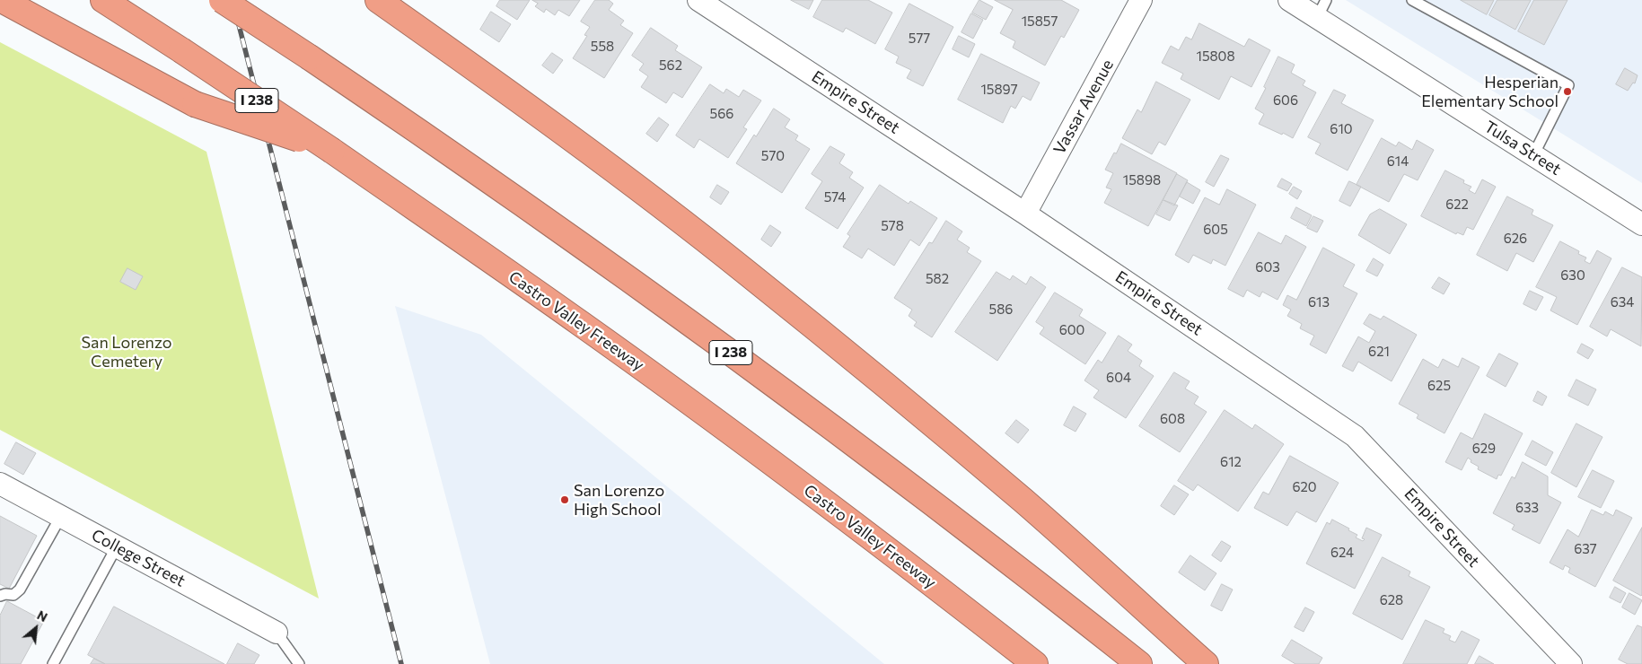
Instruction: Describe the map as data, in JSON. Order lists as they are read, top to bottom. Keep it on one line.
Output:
{"streets":{"highway":["I 238","Castro Valley Freeway"],"street":["Empire Street","Vassar Avenue","Tulsa Street","College Street"]},"crossings":[["Empire Street","Vassar Avenue"]],"parks":["San Lorenzo Cemetery"],"places":["Hesperian Elementary School","San Lorenzo High School"],"house_numbers":["15857","577","558","15808","562","15897","606","566","610","570","614","15898","574","622","578","605","626","603","630","582","613","634","586","600","621","604","625","608","629","612","620","633","637","624","628"],"north":"top right"}
